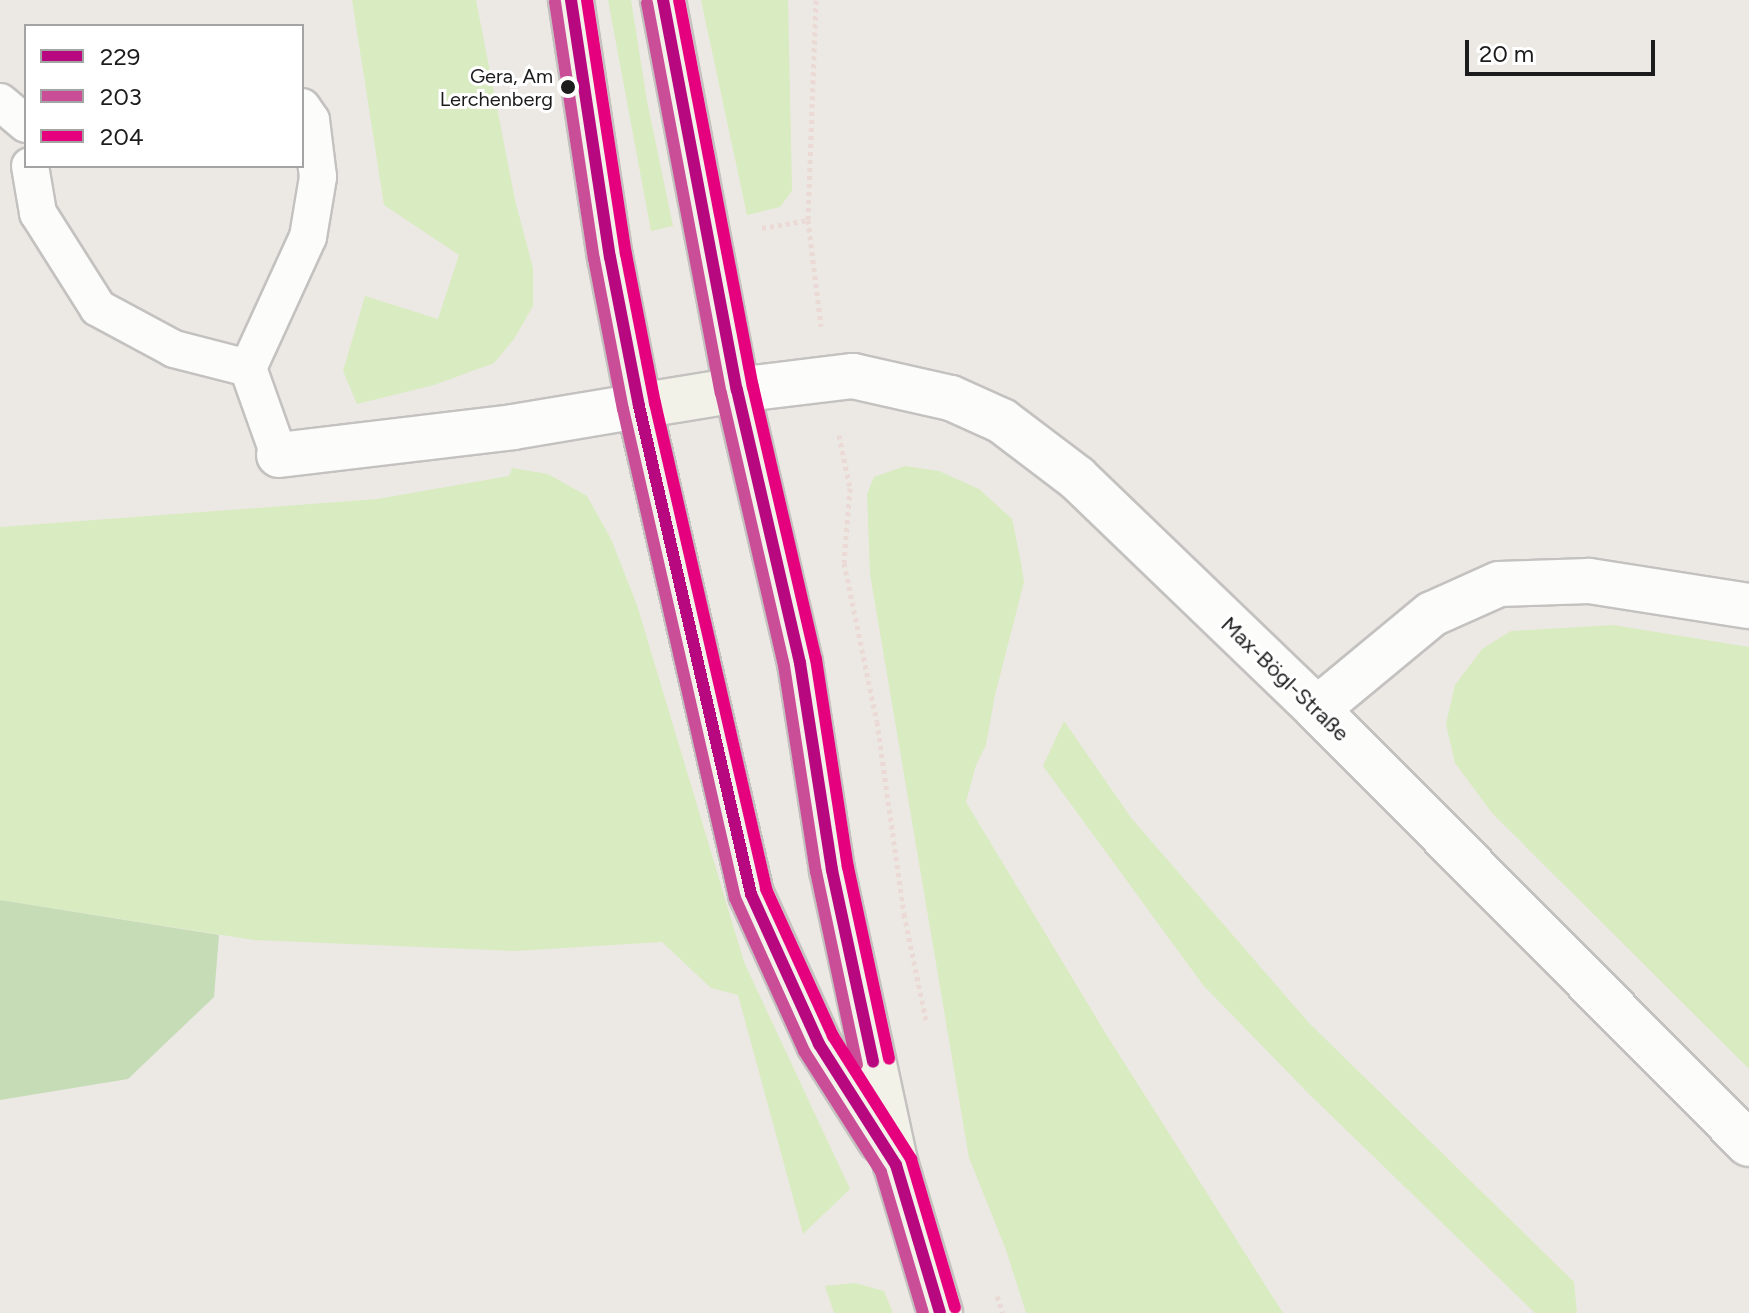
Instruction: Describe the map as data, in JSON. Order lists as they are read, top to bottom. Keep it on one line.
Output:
{"streets":{"street":["Max-Bögl-Straße"]},"places":["Gera, Am Lerchenberg"],"lines":["transit line 229","transit line 204","transit line 203"],"legend":["229","203","204"],"scale_bar":"20 m"}
